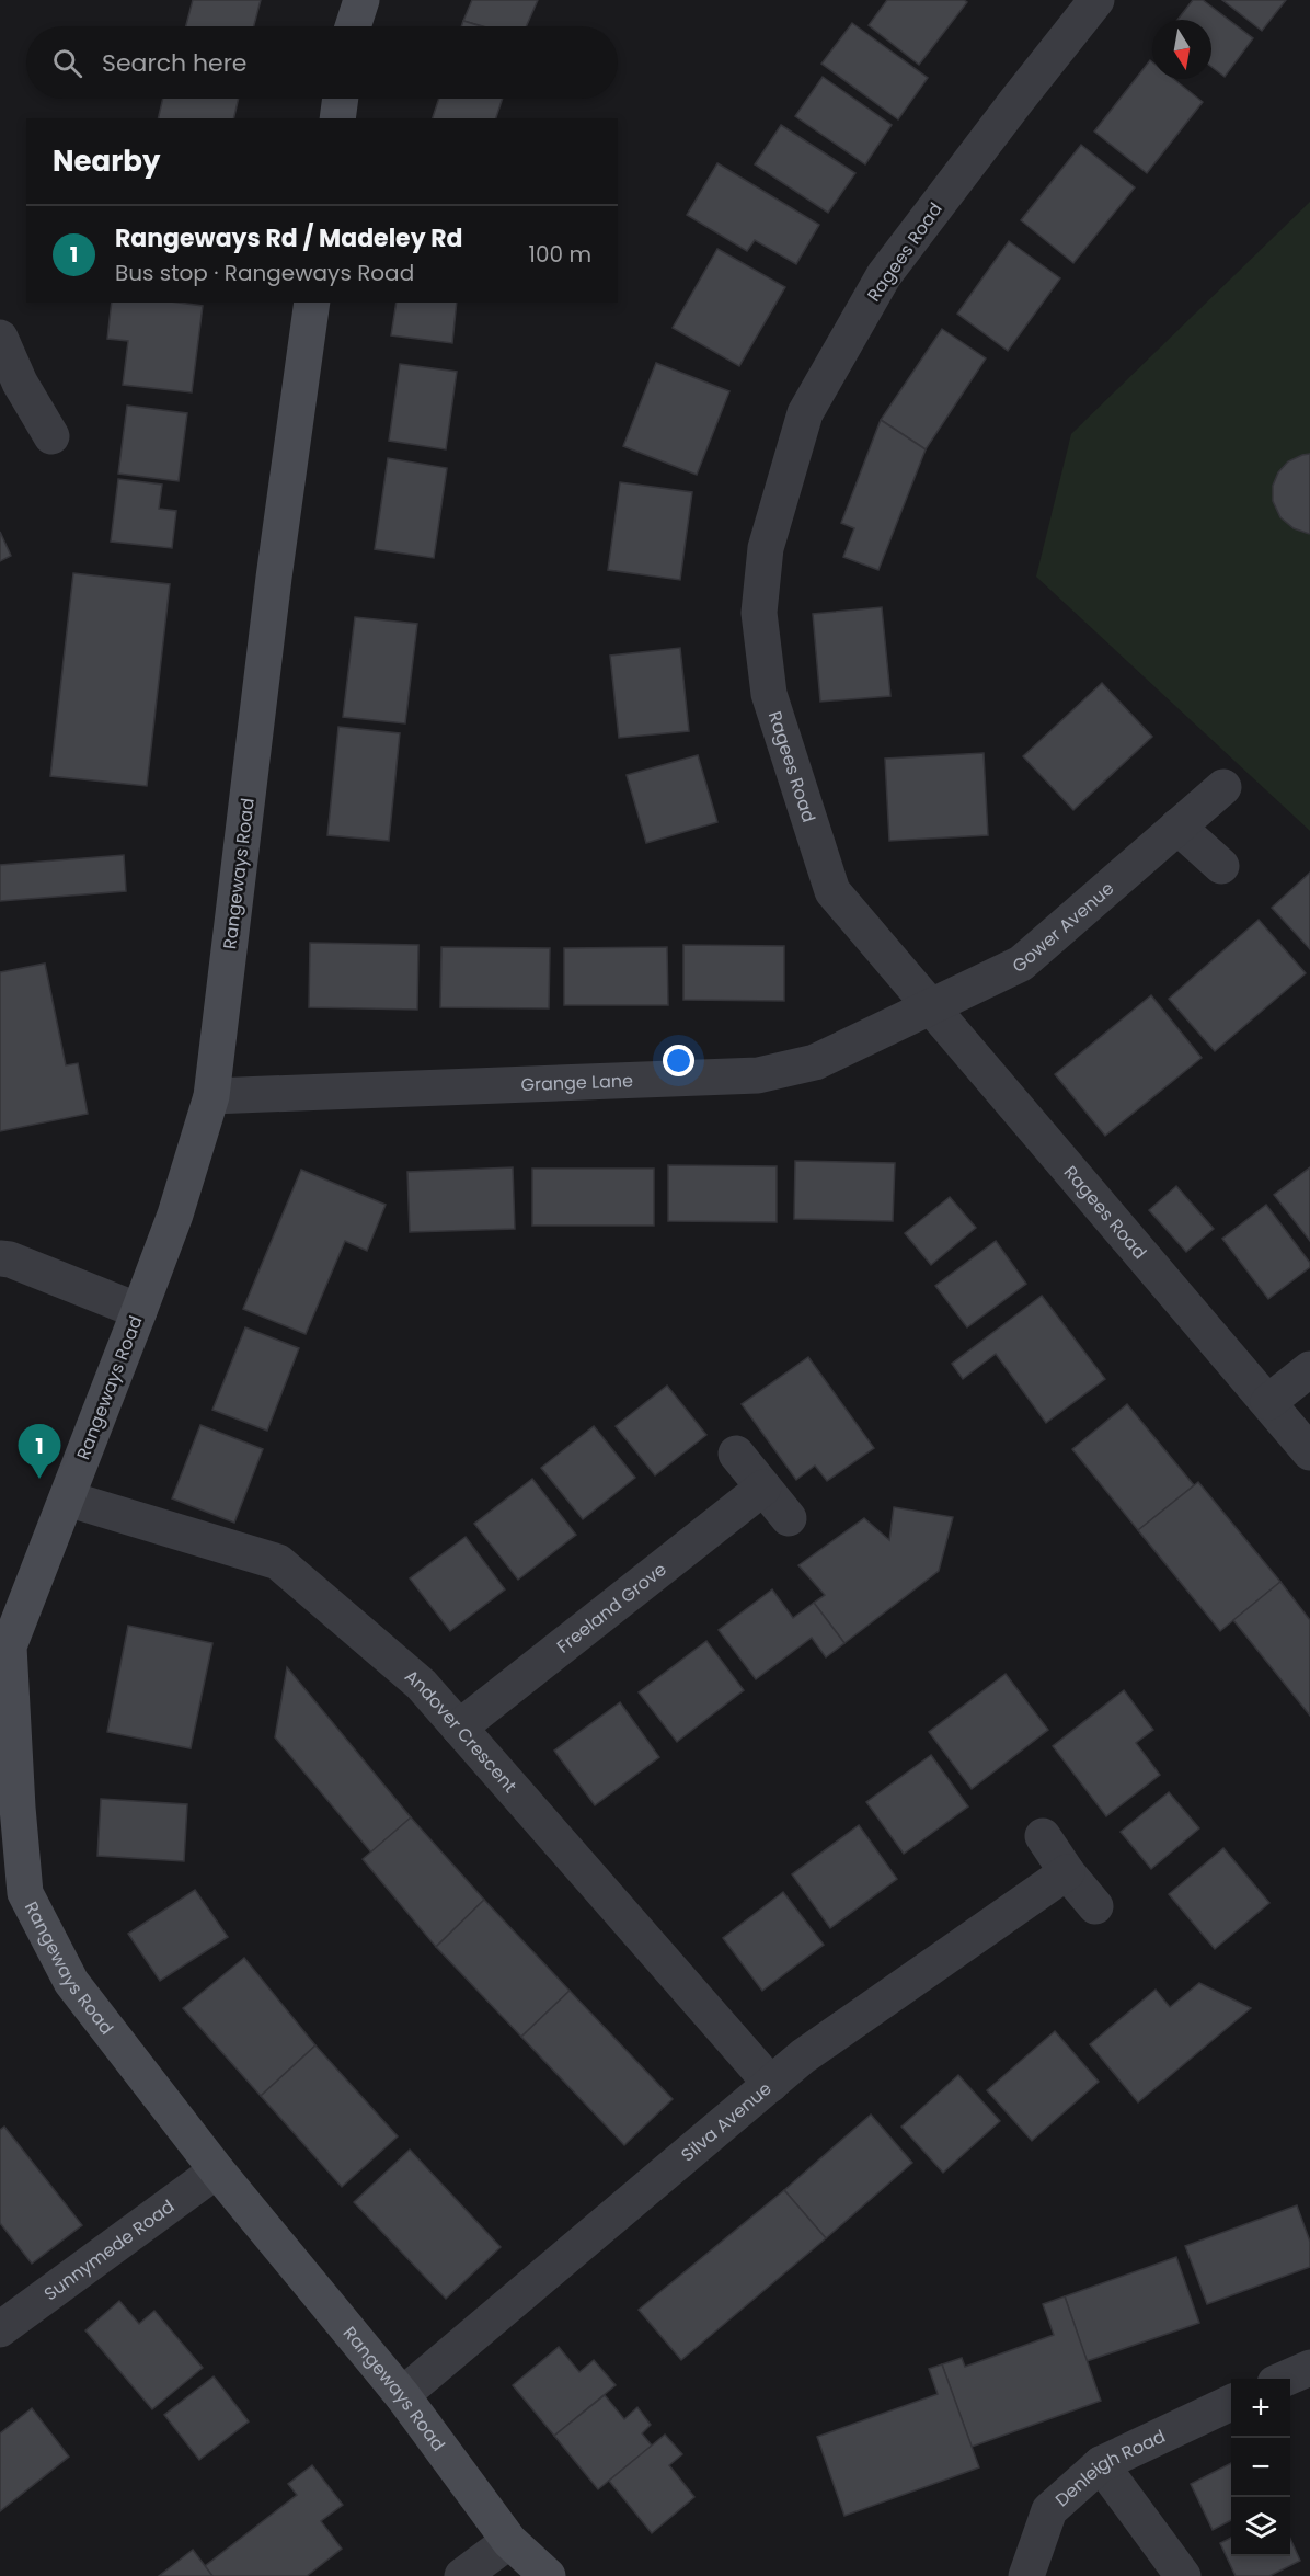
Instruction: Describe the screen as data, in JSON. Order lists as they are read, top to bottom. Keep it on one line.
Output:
{"streets":{"street":["Ragees Road","Rangeways Road","Gower Avenue","Grange Lane","Freeland Grove","Andover Crescent","Silva Avenue","Sunnymede Road","Denleigh Road"]},"crossings":[["Ragees Road","Gower Avenue"],["Ragees Road","Grange Lane"],["Rangeways Road","Grange Lane"],["Rangeways Road","Andover Crescent"],["Rangeways Road","Silva Avenue"],["Rangeways Road","Sunnymede Road"],["Gower Avenue","Grange Lane"],["Freeland Grove","Andover Crescent"],["Andover Crescent","Silva Avenue"]],"north":"bottom","page":{"search":"Search here","heading":"Nearby","list":[{"mark":"1","name":"Rangeways Rd / Madeley Rd","note":"Bus stop · Rangeways Road","value":"100 m"}],"pins":"1","map_buttons":["+","−"]}}
